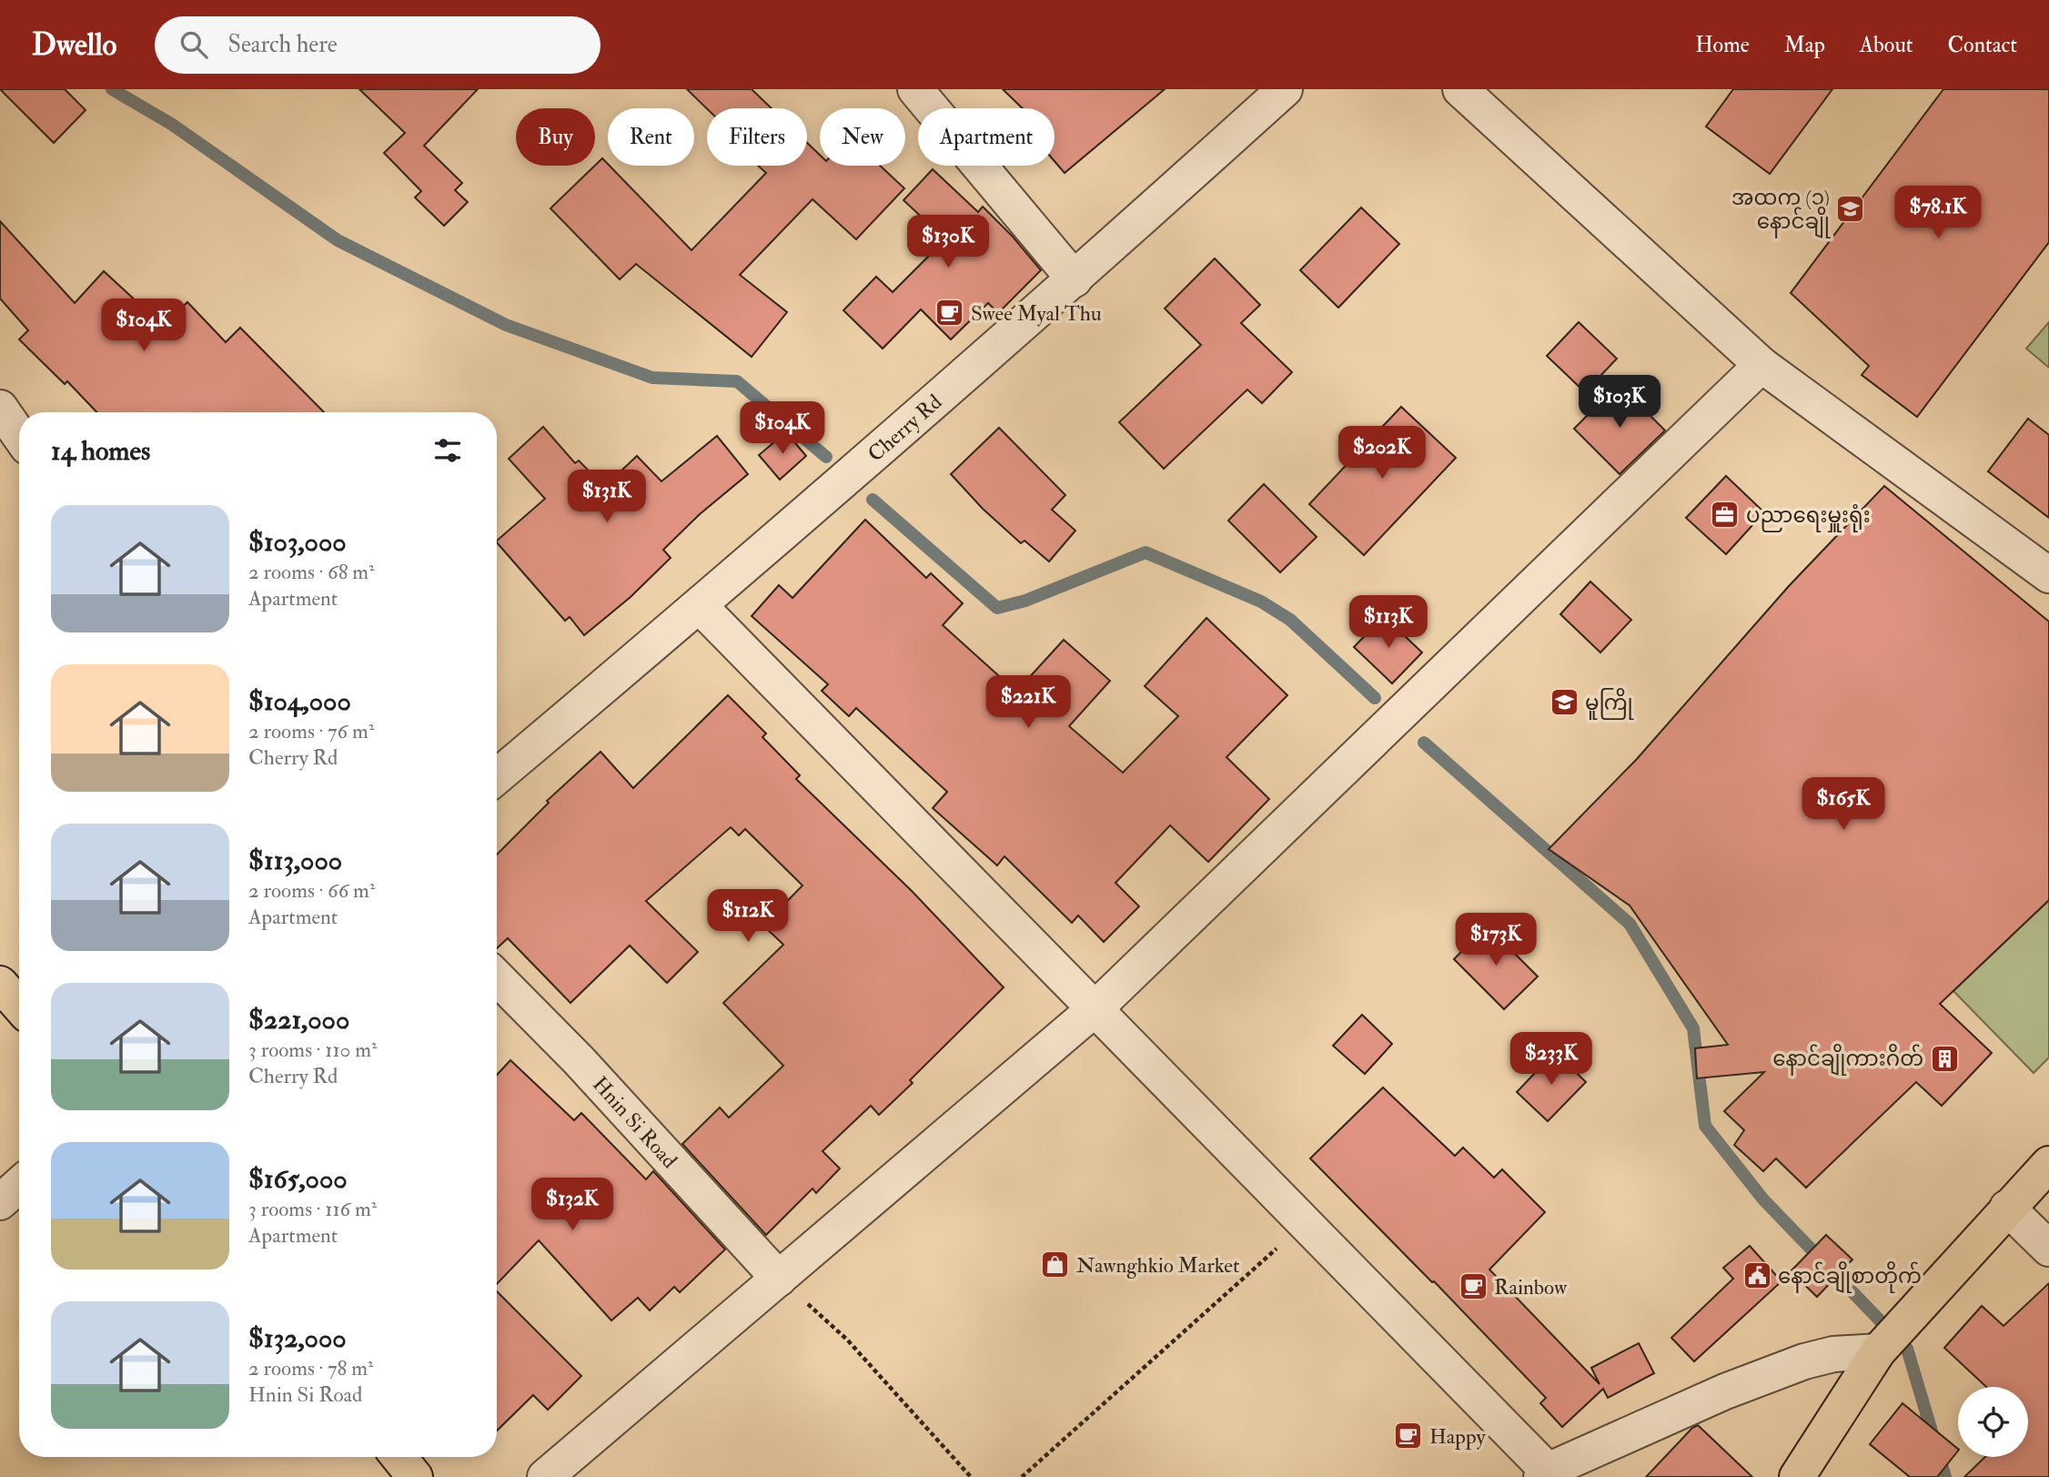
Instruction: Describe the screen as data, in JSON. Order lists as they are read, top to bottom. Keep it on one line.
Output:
{"streets":{"street":["Cherry Rd","Hnin Si Road"]},"places":{"school or university":["အထက (၁) နောင်ချို","မူကြို"],"cafe":["Swee Myal Thu","Rainbow","Happy"],"office":["ပညာရေးမှူးရုံး"],"building":["နောင်ချိုကားဂိတ်"],"shop":["Nawnghkio Market"],"public building":["နောင်ချိုစာတိုက်"]},"page":{"header":"Dwello","search":"Search here","nav":["Home","Map","About","Contact"],"chip":["Buy","Rent","Filters","New","Apartment"],"price":["$78.1K","$130K","$104K","$103K","$104K","$202K","$131K","$113K","$221K","$165K","$112K","$173K","$233K","$132K"],"heading":"14 homes","list":[{"name":"$103,000","note":"2 rooms · 68 m² · Apartment"},{"name":"$104,000","note":"2 rooms · 76 m² · Cherry Rd"},{"name":"$113,000","note":"2 rooms · 66 m² · Apartment"},{"name":"$221,000","note":"3 rooms · 110 m² · Cherry Rd"},{"name":"$165,000","note":"3 rooms · 116 m² · Apartment"},{"name":"$132,000","note":"2 rooms · 78 m² · Hnin Si Road"}]}}
